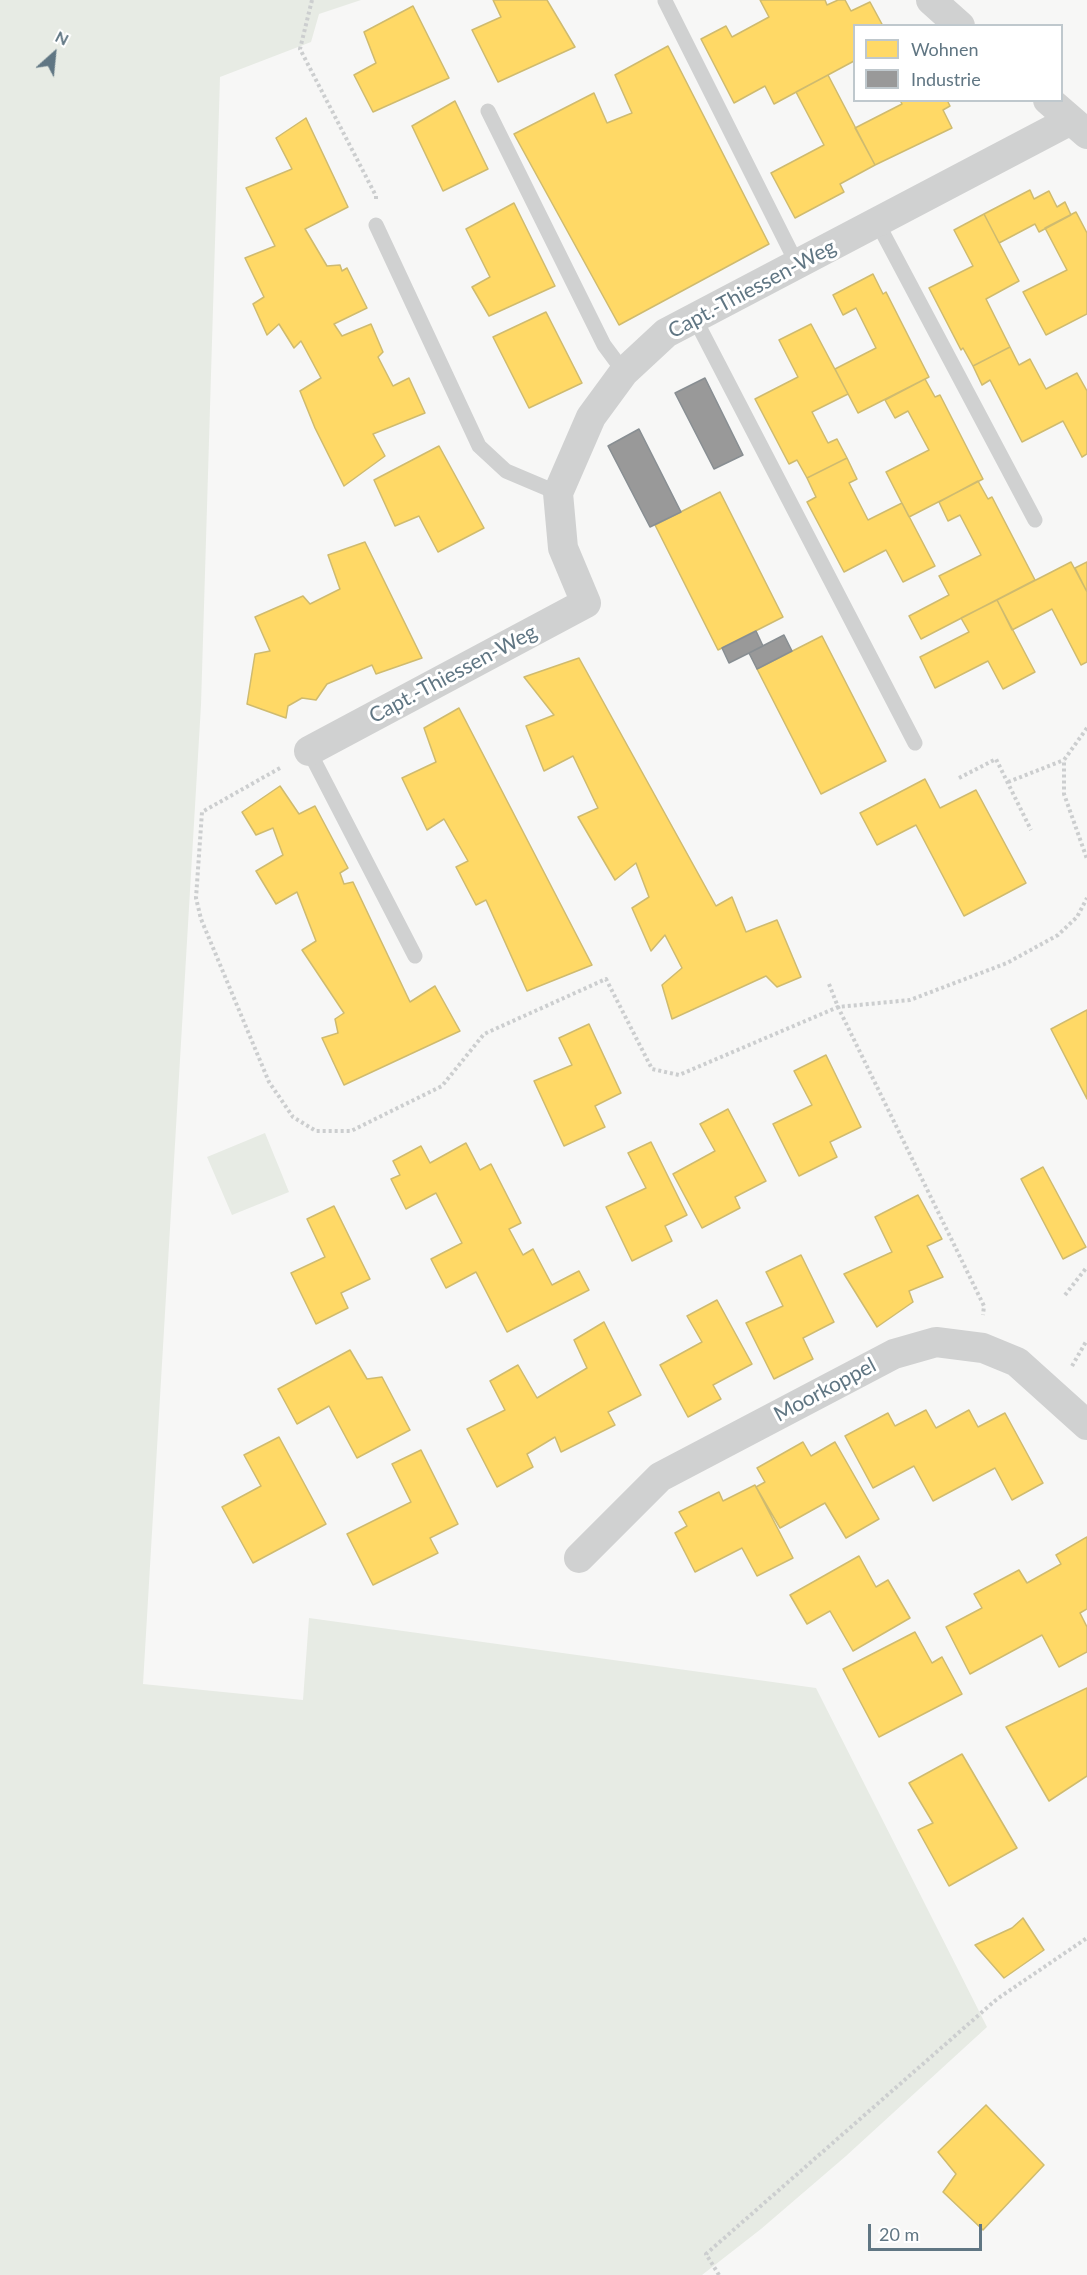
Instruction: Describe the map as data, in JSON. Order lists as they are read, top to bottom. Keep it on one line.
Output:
{"streets":{"street":["Capt.-Thiessen-Weg","Moorkoppel"]},"legend":["Wohnen","Industrie"],"scale_bar":"20 m","north":"top right"}
